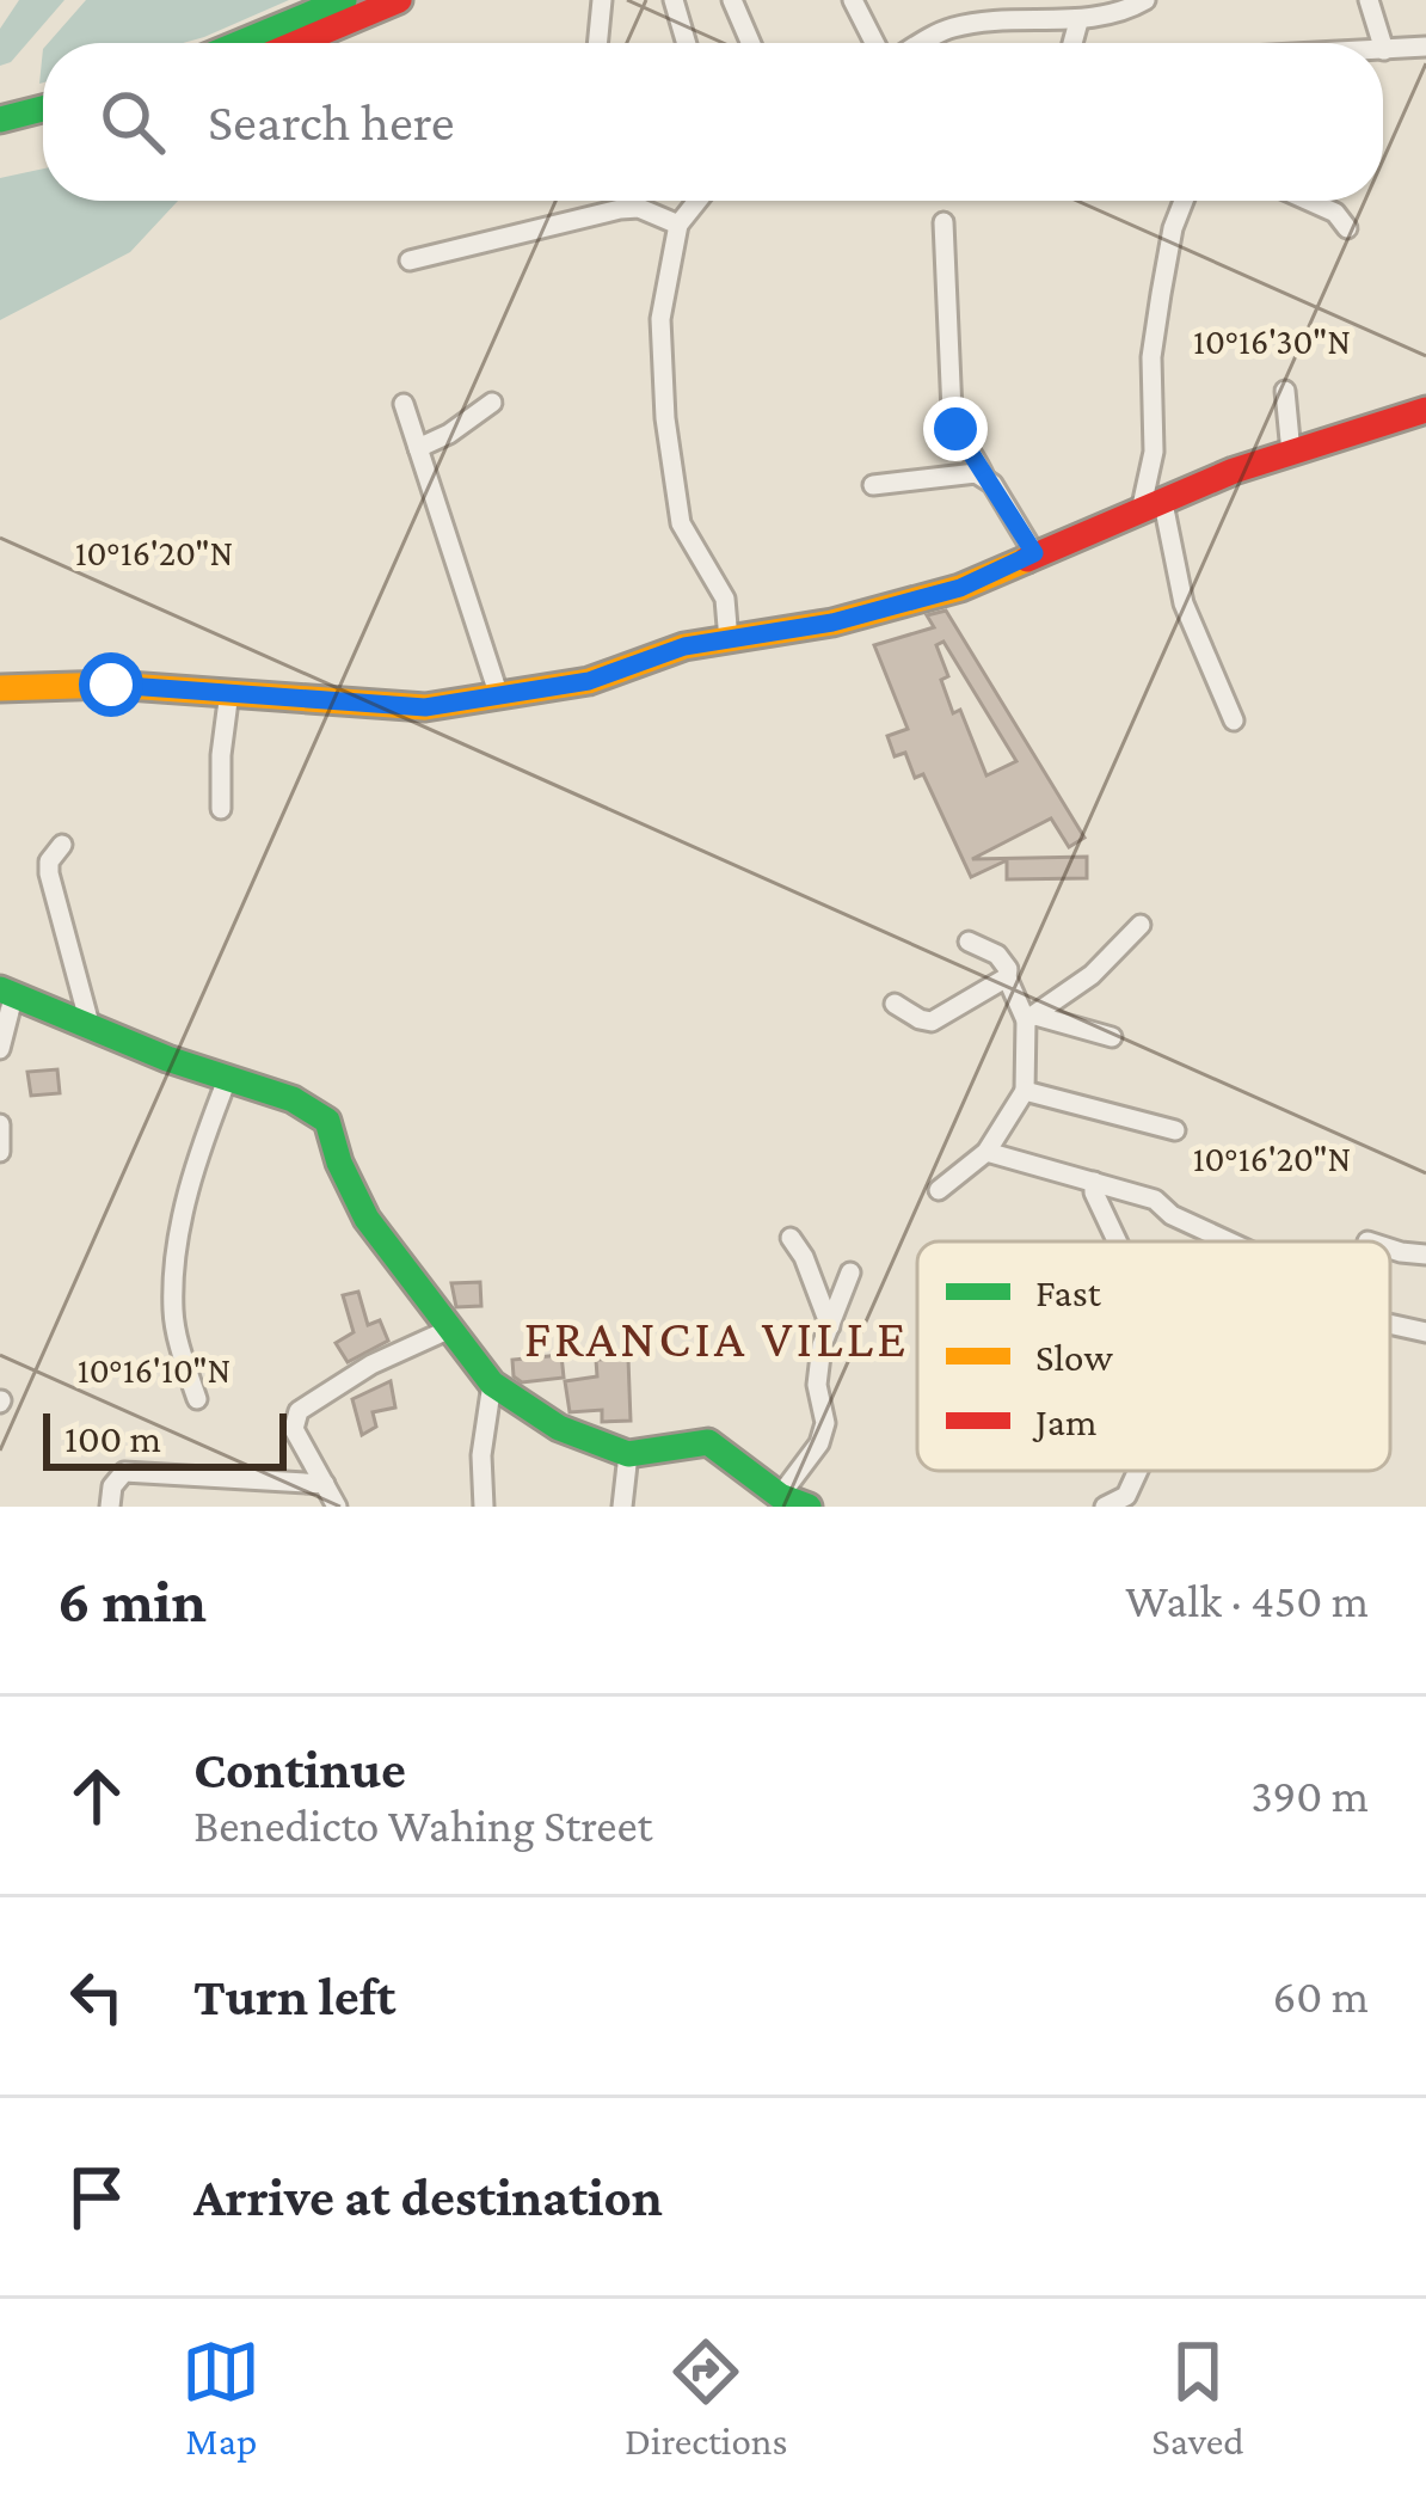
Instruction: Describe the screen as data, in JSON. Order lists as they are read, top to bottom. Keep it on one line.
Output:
{"districts":["FRANCIA VILLE"],"legend":["Fast","Slow","Jam"],"scale_bar":"100 m","page":{"search":"Search here","scale":"100 m","heading":["6 min","Walk · 450 m"],"list":[["Continue","Benedicto Wahing Street","390 m"],["Turn left","60 m"],"Arrive at destination"],"nav":["Map","Directions","Saved"]},"coordinates":["10°16'30\"N","10°16'20\"N","10°16'10\"N"]}
